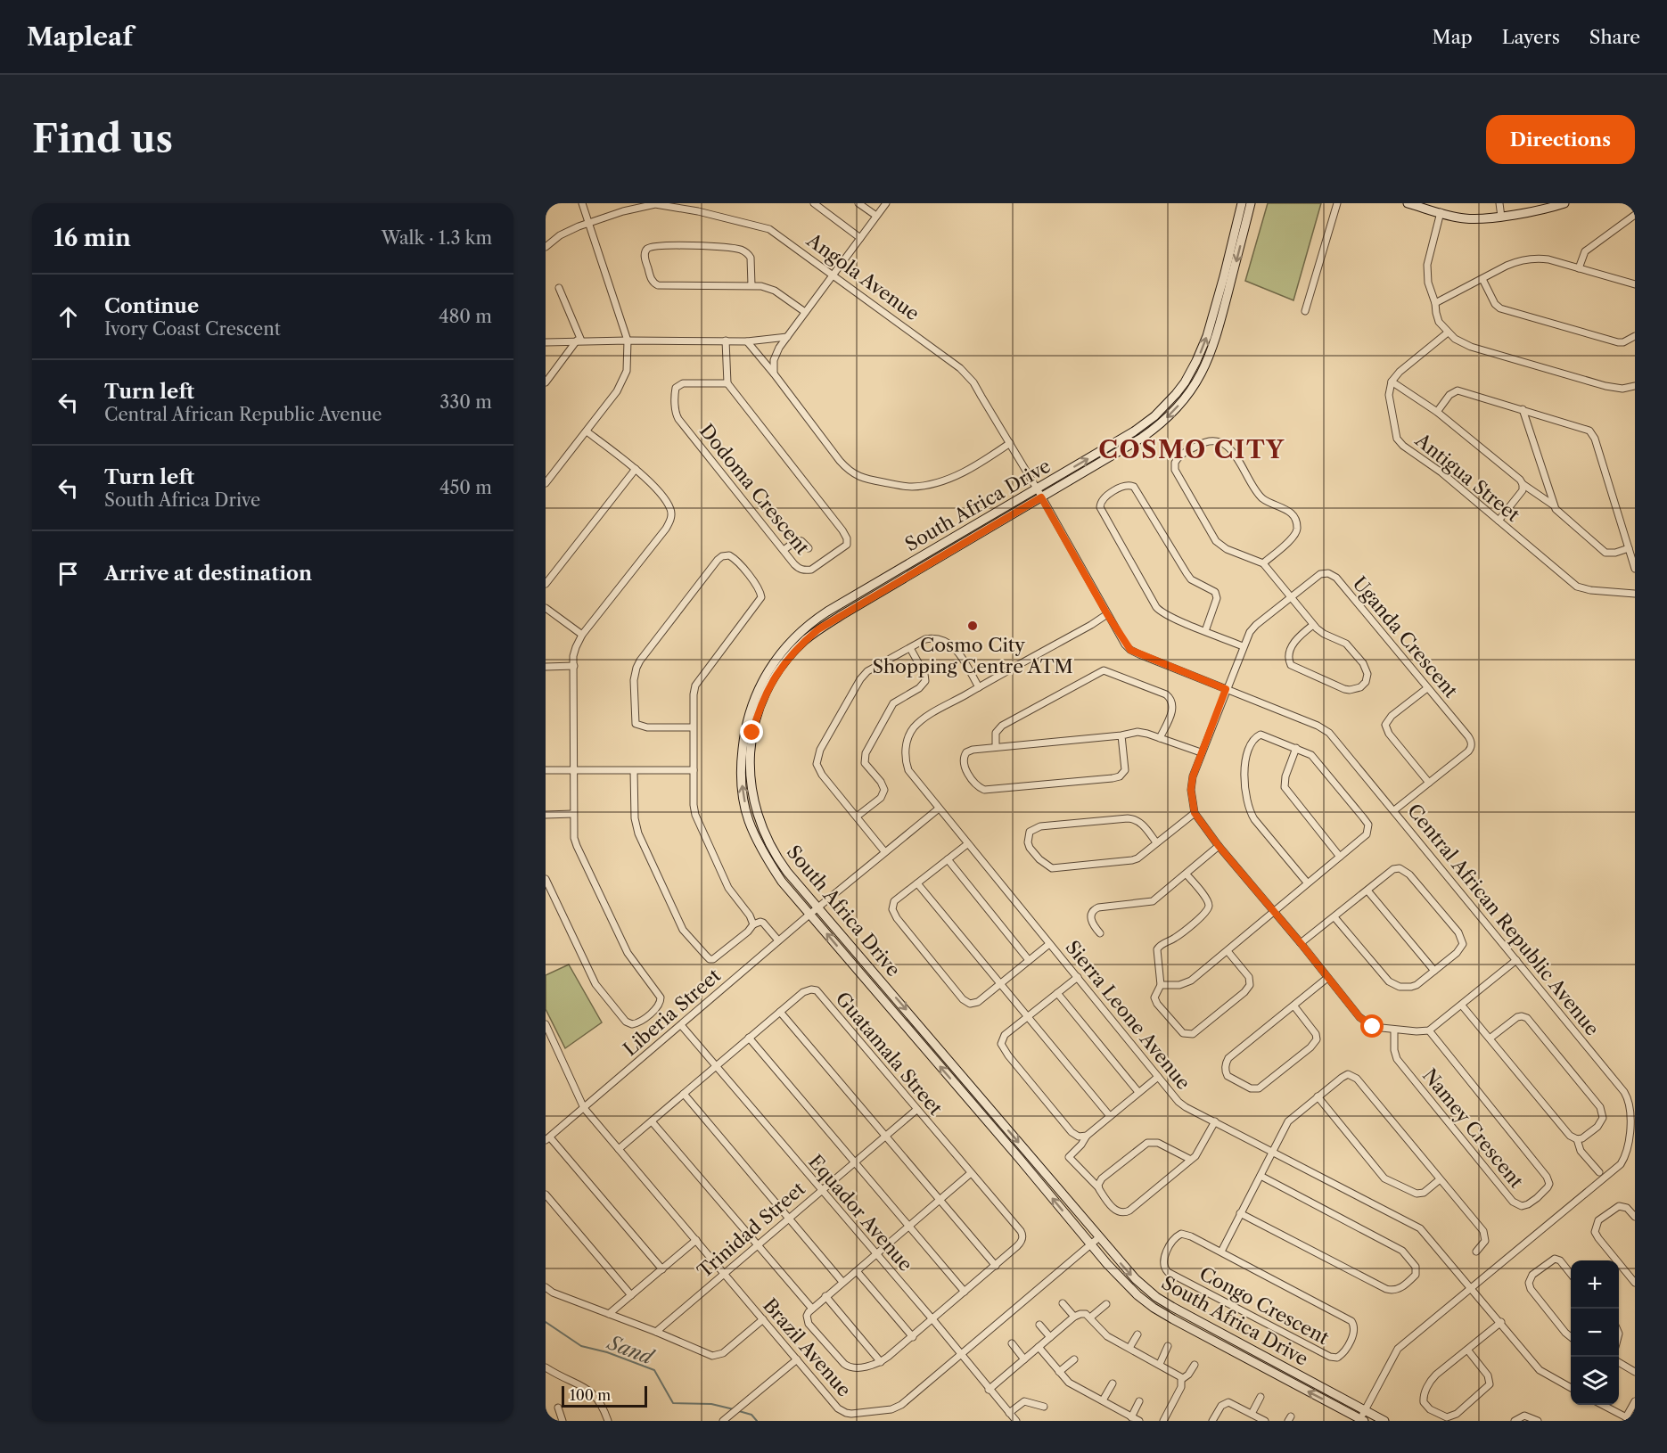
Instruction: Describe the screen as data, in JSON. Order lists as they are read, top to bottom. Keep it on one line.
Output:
{"streets":{"street":["Angola Avenue","Antigua Street","Dodoma Crescent","South Africa Drive","Uganda Crescent","Central African Republic Avenue","Liberia Street","Sierra Leone Avenue","Guatamala Street","Namey Crescent","Equador Avenue","Trinidad Street","Congo Crescent","Brazil Avenue"]},"crossings":[["Angola Avenue","South Africa Drive"],["Angola Avenue","Central African Republic Avenue"],["South Africa Drive","Central African Republic Avenue"],["South Africa Drive","Liberia Street"],["South Africa Drive","Brazil Avenue"],["Uganda Crescent","Central African Republic Avenue"],["Central African Republic Avenue","Sierra Leone Avenue"],["Liberia Street","Sierra Leone Avenue"],["Liberia Street","Equador Avenue"],["Liberia Street","Brazil Avenue"],["Guatamala Street","Equador Avenue"],["Guatamala Street","Trinidad Street"],["Guatamala Street","Brazil Avenue"],["Equador Avenue","Trinidad Street"],["Equador Avenue","Brazil Avenue"],["Trinidad Street","Brazil Avenue"]],"districts":["COSMO CITY"],"water":["Sand"],"places":["Cosmo City Shopping Centre ATM"],"scale_bar":"100 m","page":{"header":"Mapleaf","nav":["Map","Layers","Share"],"buttons":"Directions","title":"Find us","heading":["16 min","Walk · 1.3 km"],"list":[["Continue","Ivory Coast Crescent","480 m"],["Turn left","Central African Republic Avenue","330 m"],["Turn left","South Africa Drive","450 m"],"Arrive at destination"],"map_buttons":["+","−"],"scale":"100 m"}}
